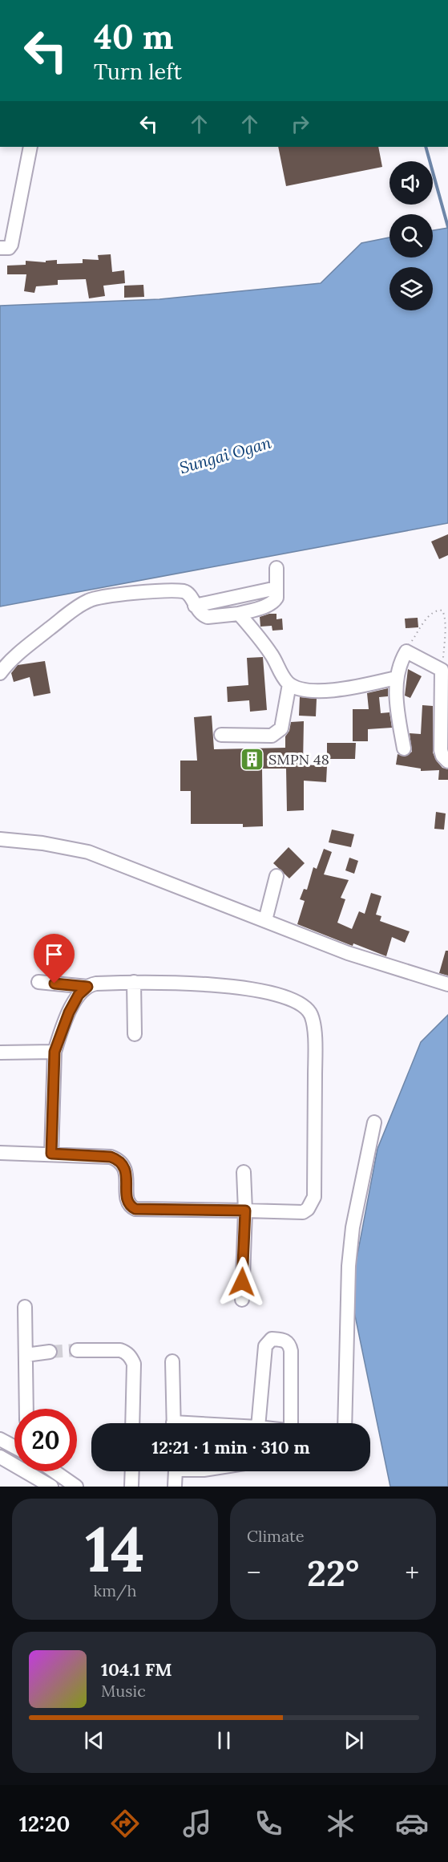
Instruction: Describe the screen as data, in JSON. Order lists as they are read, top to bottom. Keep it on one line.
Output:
{"water":["Sungai Ogan"],"places":{"building":["SMPN 48"]},"page":{"turn":["40 m","Turn left"],"limit":"20","trip":"12:21 · 1 min · 310 m","tile":[["14","km/h"],"Climate"],"heat":["−","22°","+"],"song":["104.1 FM","Music"],"tabs":"12:20"}}
